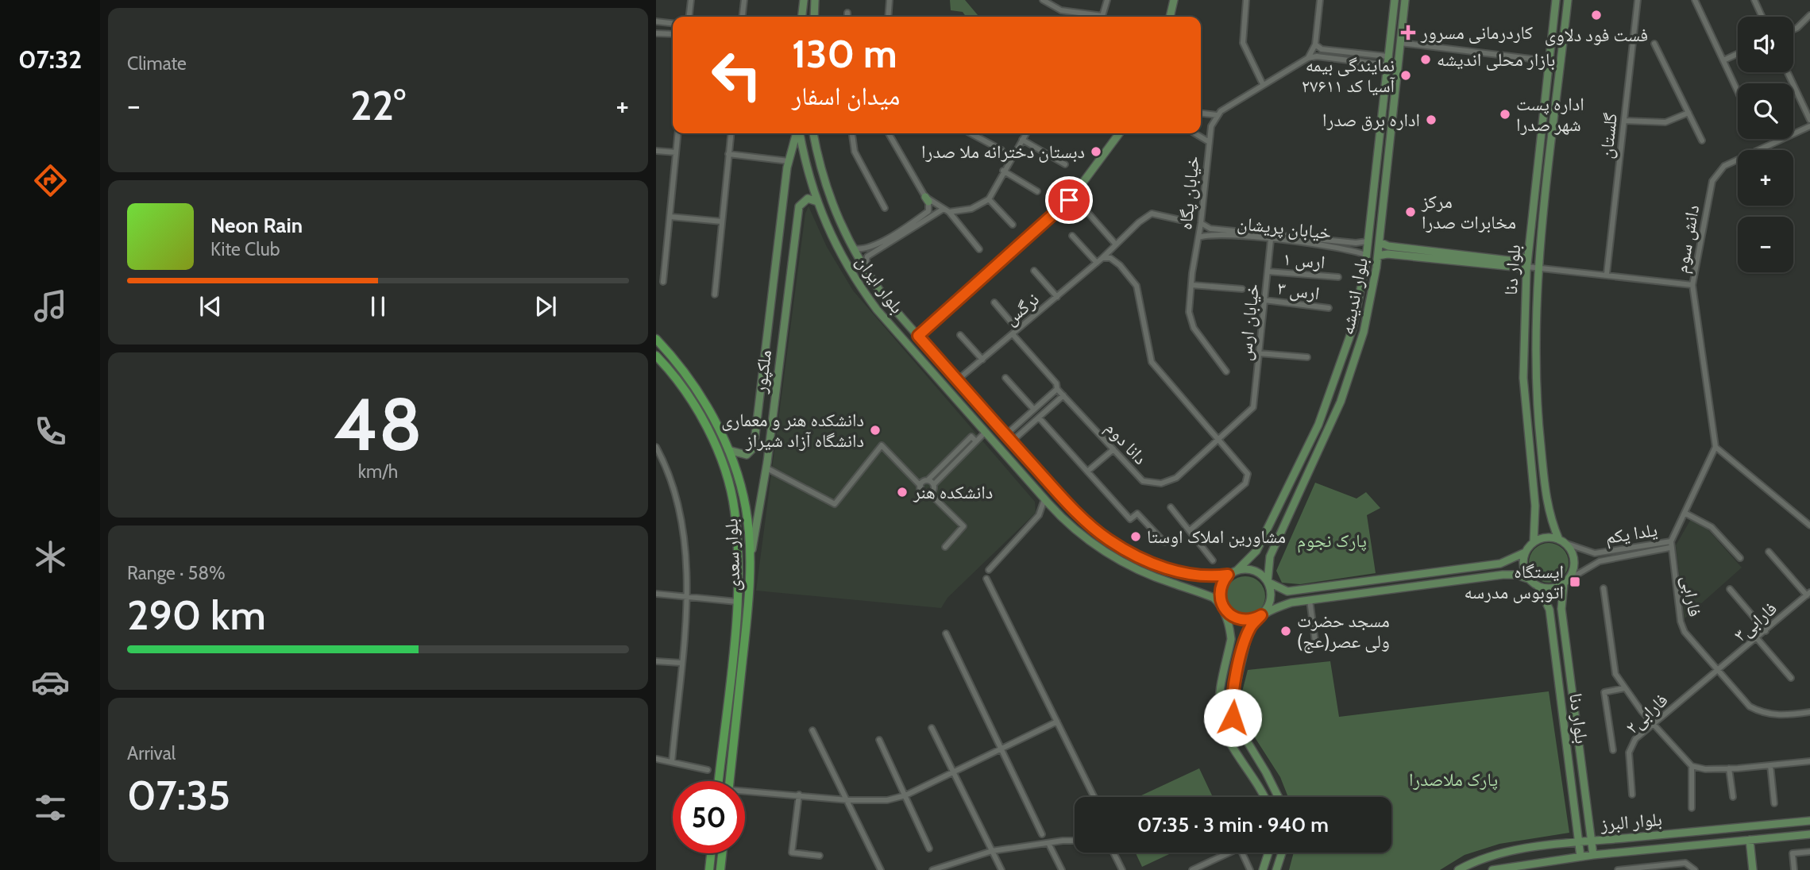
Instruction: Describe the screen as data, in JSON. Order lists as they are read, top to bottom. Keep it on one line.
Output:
{"streets":{"main road":["بلوار دنا","بلوار ایران","بلوار اندیشه","ملکپور","بلوار سعدی","بلوار البرز"],"street":["گلستان","خیابان پگاه","خیابان پریشان","دانش سوم","ارس ۱","ارس ۳","نرگس","خیابان ارس","دانا دوم","یلدا یکم","فارابی","فارابی۳","فارابی۲"]},"crossings":[["خیابان پگاه","خیابان پریشان"],["خیابان پریشان","بلوار اندیشه"],["خیابان پریشان","خیابان ارس"],["ارس ۱","خیابان ارس"],["بلوار دنا","یلدا یکم"],["بلوار دنا","بلوار البرز"],["بلوار ایران","بلوار اندیشه"],["بلوار ایران","نرگس"],["بلوار ایران","ملکپور"],["ارس ۳","خیابان ارس"],["نرگس","دانا دوم"],["خیابان ارس","دانا دوم"],["ملکپور","بلوار سعدی"],["یلدا یکم","فارابی"],["فارابی","فارابی۳"],["فارابی","فارابی۲"],["فارابی۳","فارابی۲"]],"parks":["پارک نجوم","پارک ملاصدرا"],"places":{"other":["فست فود دلاوی","بازار محلی اندیشه","نمایندگی بیمه آسیا کد ۲۷۶۱۱","اداره پست شهر صدرا","اداره برق صدرا","دبستان دخترانه ملا صدرا","مرکز مخابرات صدرا","دانشکده هنر و معماری دانشگاه آزاد شیراز","دانشکده هنر","مشاورین املاک اوستا","مسجد حضرت ولی عصر(عج)"],"health":["کاردرمانی مسرور"],"transit":["ایستگاه اتوبوس مدرسه"]},"page":{"tabs":"07:32","tile":["Climate",["48","km/h"],["Range · 58%","290 km"],["Arrival","07:35"]],"map_buttons":["+","−"],"turn":["130 m","میدان اسفار"],"heat":["−","22°","+"],"song":["Neon Rain","Kite Club"],"limit":"50","trip":"07:35 · 3 min · 940 m"}}
